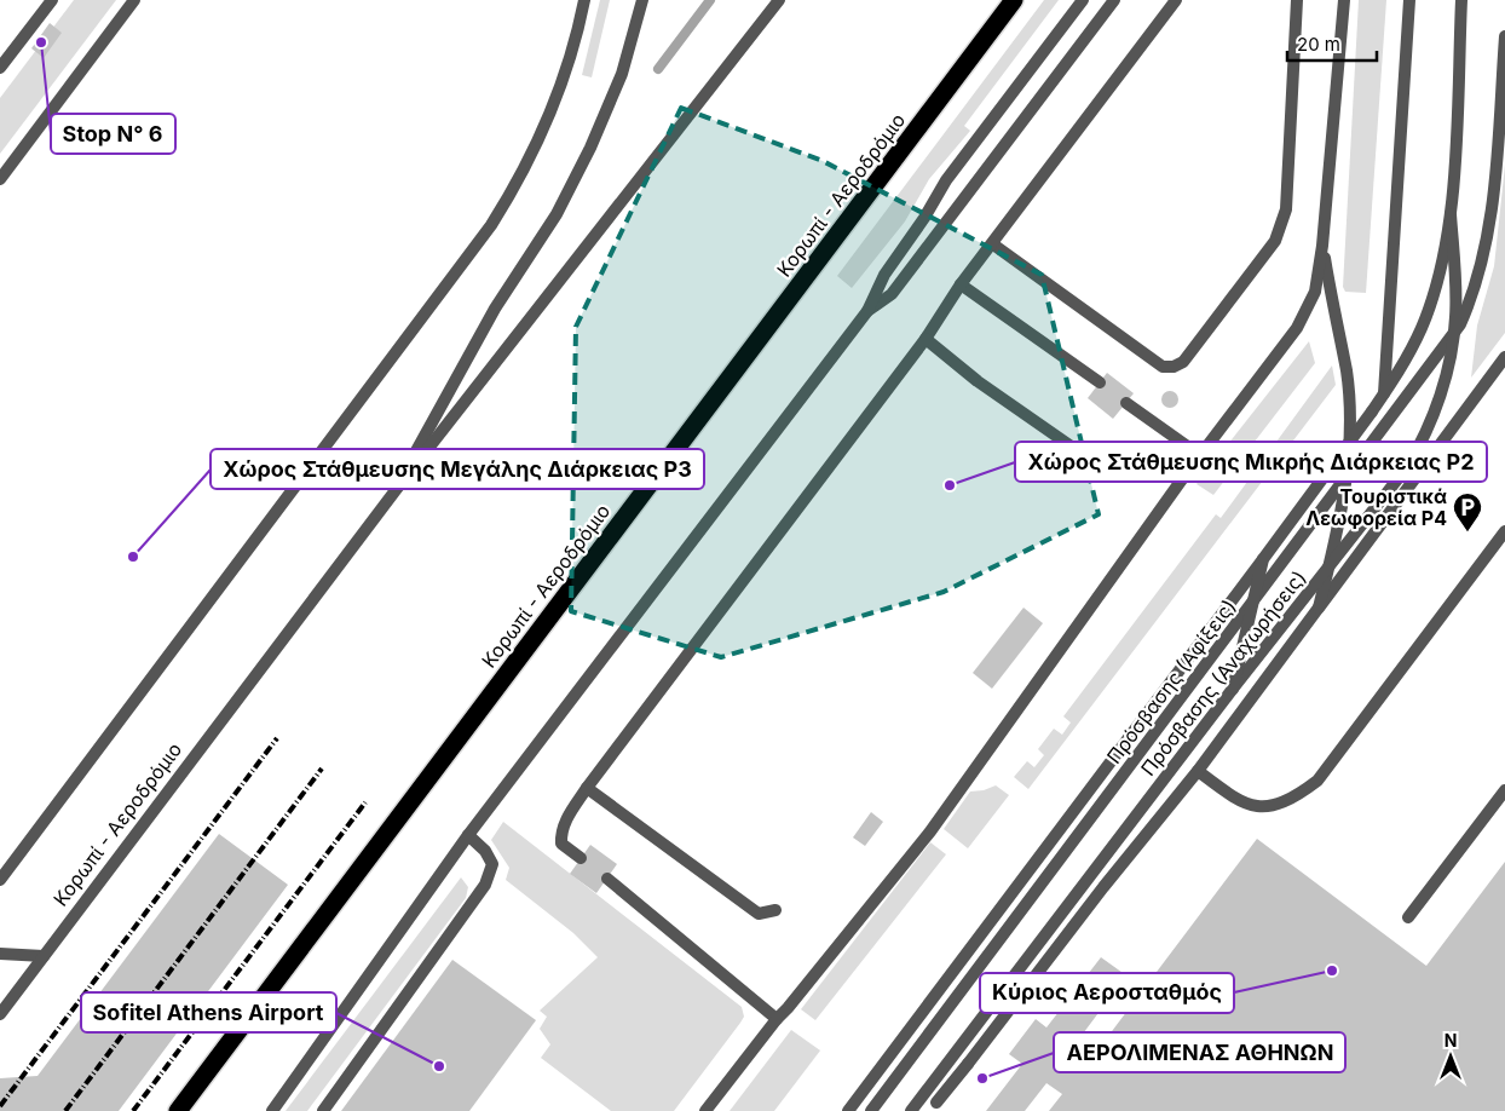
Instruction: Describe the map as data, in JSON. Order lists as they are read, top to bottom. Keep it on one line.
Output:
{"streets":{"highway":["Κορωπί - Αεροδρόμιο"],"street":["Πρόσβασης (Αναχωρήσεις)","Πρόσβασης (Αφίξεις)"]},"places":{"other":["Stop N° 6","Χώρος Στάθμευσης Μικρής Διάρκειας P2","Χώρος Στάθμευσης Μεγάλης Διάρκειας P3","Κύριος Αεροσταθμός","Sofitel Athens Airport","ΑΕΡΟΛΙΜΕΝΑΣ ΑΘΗΝΩΝ"],"parking":["Τουριστικά Λεωφορεία P4"]},"scale_bar":"20 m","north":"top"}
